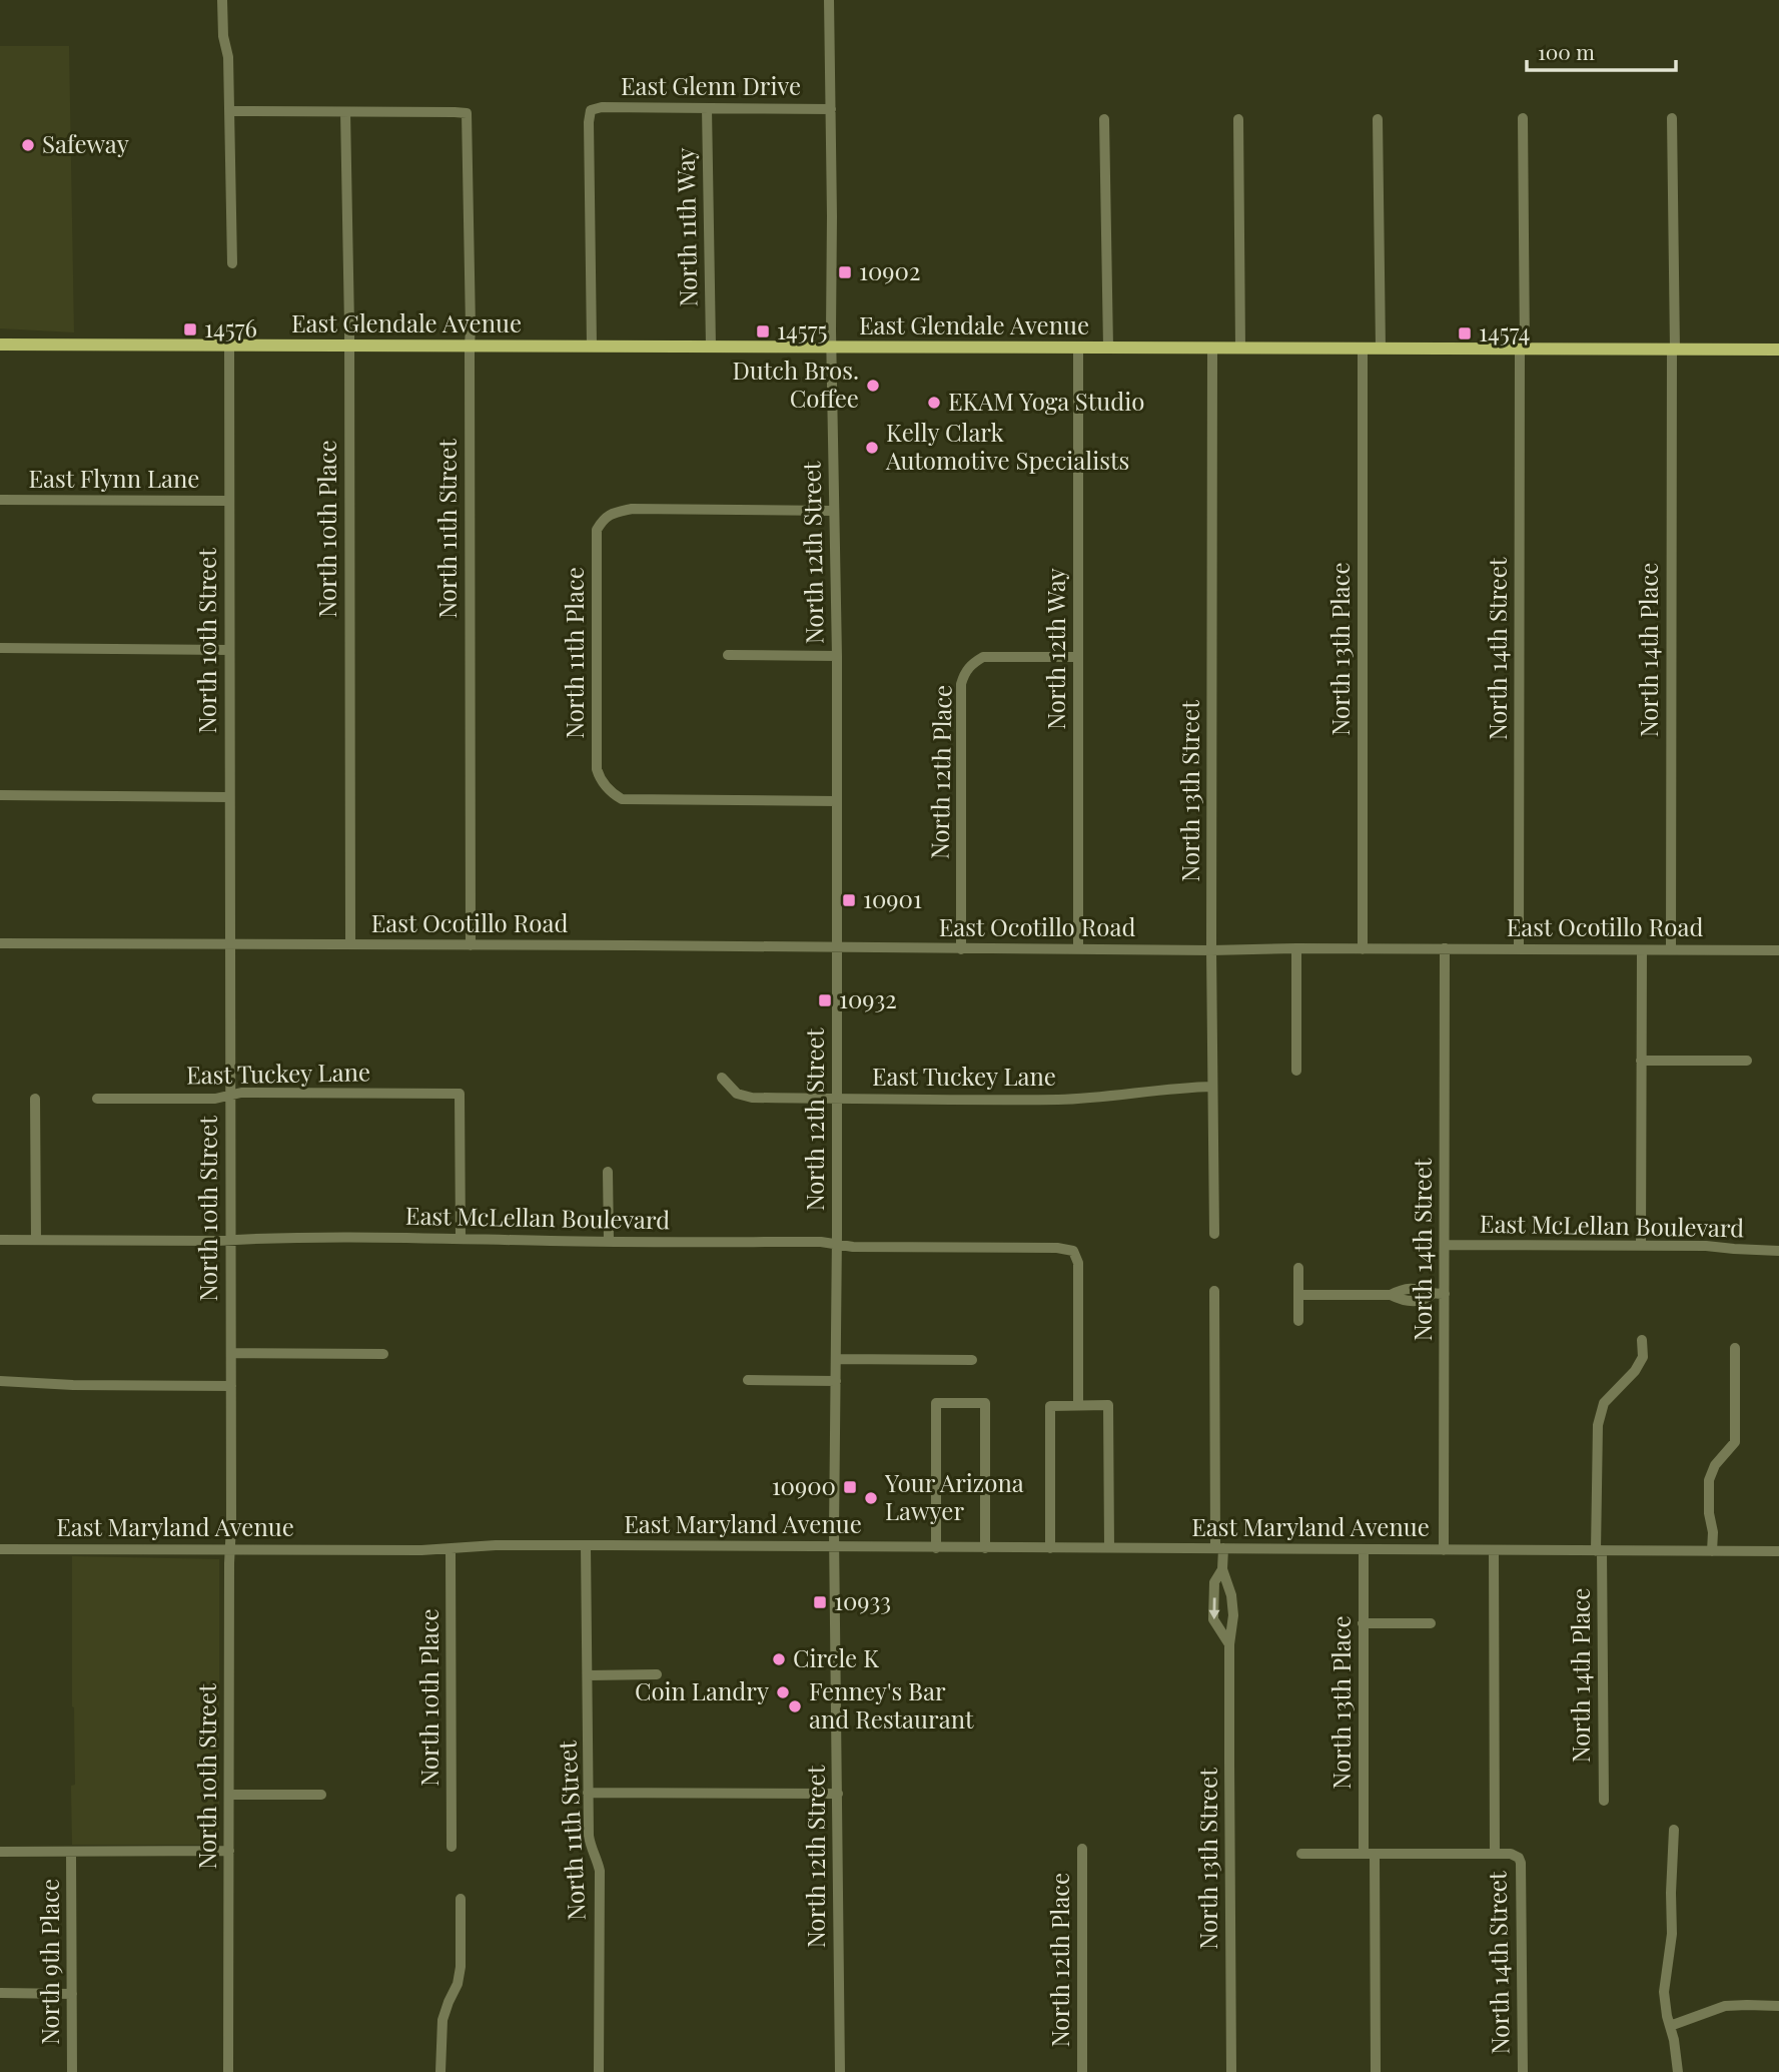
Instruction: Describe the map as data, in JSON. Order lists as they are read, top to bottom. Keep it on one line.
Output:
{"streets":{"main road":["East Glendale Avenue"],"street":["East Glenn Drive","North 11th Way","East Flynn Lane","North 10th Place","North 11th Street","North 12th Street","North 10th Street","North 12th Way","North 13th Place","North 14th Street","North 14th Place","North 11th Place","North 12th Place","North 13th Street","East Ocotillo Road","East Tuckey Lane","East McLellan Boulevard","East Maryland Avenue","North 9th Place"]},"crossings":[["East Glenn Drive","North 11th Way"],["East Glenn Drive","East Glendale Avenue"],["East Glenn Drive","North 12th Street"],["North 11th Way","East Glendale Avenue"],["East Glendale Avenue","North 10th Place"],["East Glendale Avenue","North 11th Street"],["East Glendale Avenue","North 12th Street"],["East Glendale Avenue","North 10th Street"],["East Glendale Avenue","North 12th Way"],["East Glendale Avenue","North 13th Place"],["East Glendale Avenue","North 14th Street"],["East Glendale Avenue","North 14th Place"],["East Glendale Avenue","North 13th Street"],["East Flynn Lane","North 10th Street"],["North 10th Place","North 11th Street"],["North 10th Place","East Ocotillo Road"],["North 10th Place","East Maryland Avenue"],["North 11th Street","East Ocotillo Road"],["North 11th Street","East Maryland Avenue"],["North 12th Street","North 11th Place"],["North 12th Street","East Ocotillo Road"],["North 12th Street","East Tuckey Lane"],["North 12th Street","East McLellan Boulevard"],["North 12th Street","East Maryland Avenue"],["North 10th Street","East Ocotillo Road"],["North 10th Street","East Tuckey Lane"],["North 10th Street","East McLellan Boulevard"],["North 10th Street","East Maryland Avenue"],["North 12th Way","North 12th Place"],["North 12th Way","East Ocotillo Road"],["North 13th Place","East Ocotillo Road"],["North 13th Place","East Maryland Avenue"],["North 14th Street","East Ocotillo Road"],["North 14th Street","East McLellan Boulevard"],["North 14th Street","East Maryland Avenue"],["North 14th Place","East Ocotillo Road"],["North 14th Place","East Maryland Avenue"],["North 12th Place","East Ocotillo Road"],["North 13th Street","East Ocotillo Road"],["North 13th Street","East Tuckey Lane"],["North 13th Street","East Maryland Avenue"],["East Tuckey Lane","East McLellan Boulevard"]],"places":{"other":["Safeway","Dutch Bros. Coffee","EKAM Yoga Studio","Kelly Clark Automotive Specialists","Your Arizona Lawyer","Circle K","Coin Landry","Fenney's Bar and Restaurant"],"transit":["10902","14576","14575","14574","10901","10932","10900","10933"]},"scale_bar":"100 m"}
